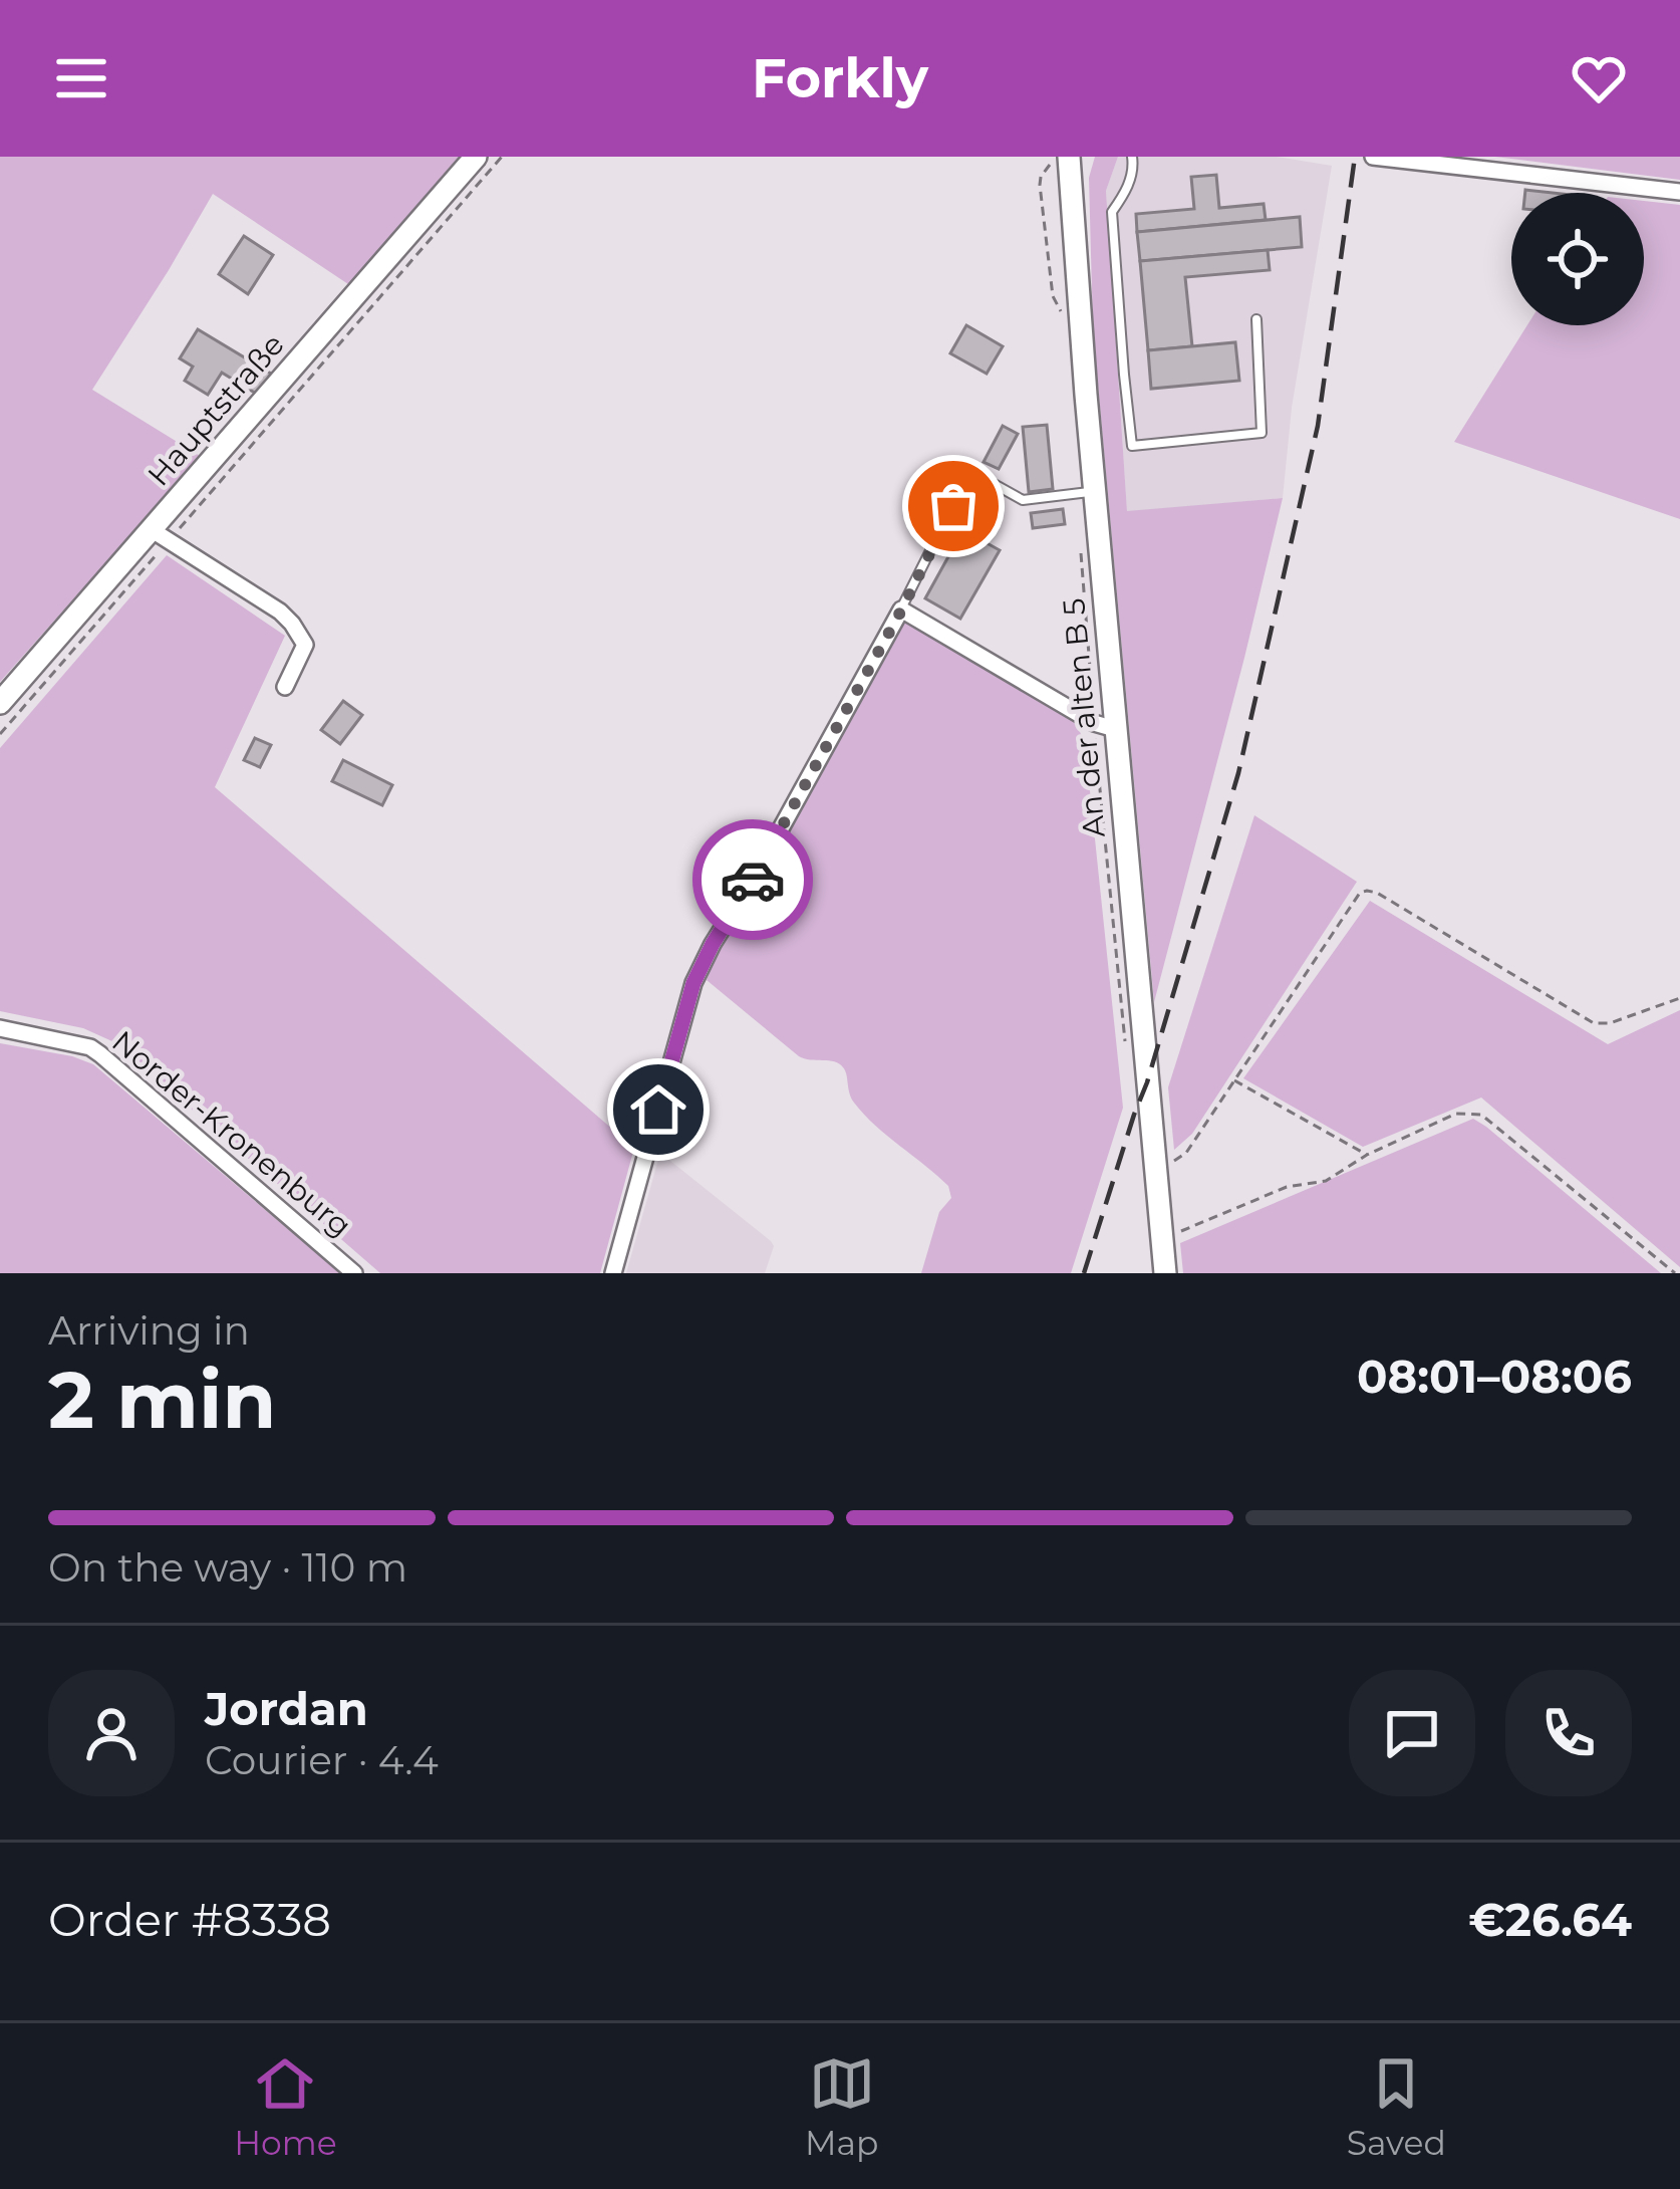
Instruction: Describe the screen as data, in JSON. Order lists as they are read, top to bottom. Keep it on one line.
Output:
{"streets":{"main road":["Hauptstraße","An der alten B 5"],"street":["Norder-Kronenburg"]},"page":{"header":"Forkly","heading":["2 min","Arriving in","08:01–08:06"],"panel":["Jordan","Courier · 4.4","Order #8338","€26.64"],"bar":"On the way · 110 m","tabs":["Home","Map","Saved"]}}
